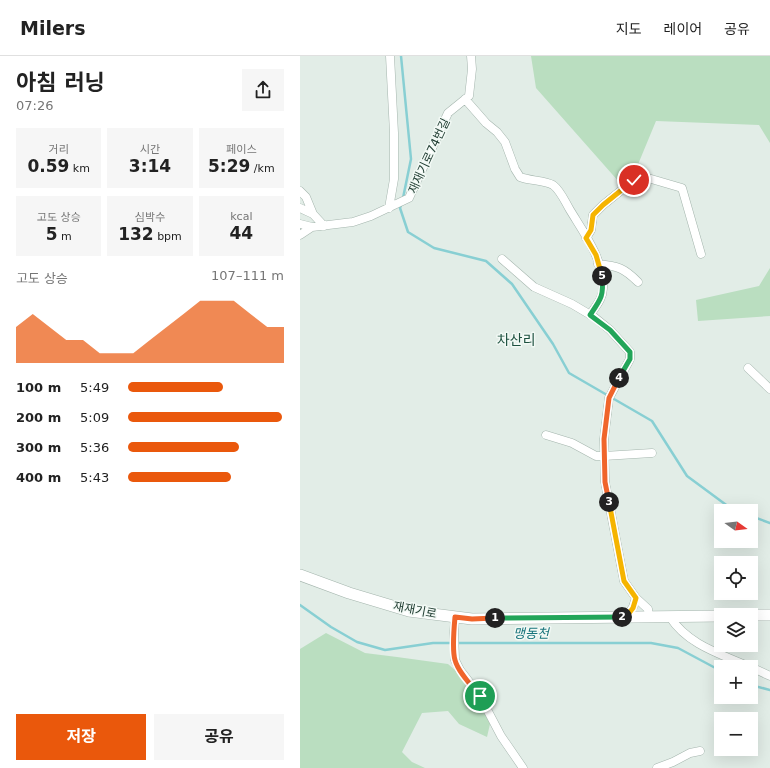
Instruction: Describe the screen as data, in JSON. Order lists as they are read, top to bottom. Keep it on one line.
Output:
{"streets":{"street":["재재기로74번길","재재기로"]},"districts":["차산리"],"water":["맹동천"],"north":"right","page":{"header":"Milers","nav":["지도","레이어","공유"],"heading":["아침 러닝","07:26"],"stats":[["거리","0.59 km"],["시간","3:14"],["페이스","5:29 /km"],["고도 상승","5 m"],["심박수","132 bpm"],["kcal","44"]],"chart":["고도 상승","107–111 m"],"pins":["5","4","3","2","1"],"list":[{"name":"100 m","note":"5:49"},{"name":"200 m","note":"5:09"},{"name":"300 m","note":"5:36"},{"name":"400 m","note":"5:43"}],"map_buttons":["+","−"],"buttons":["저장","공유"]}}
